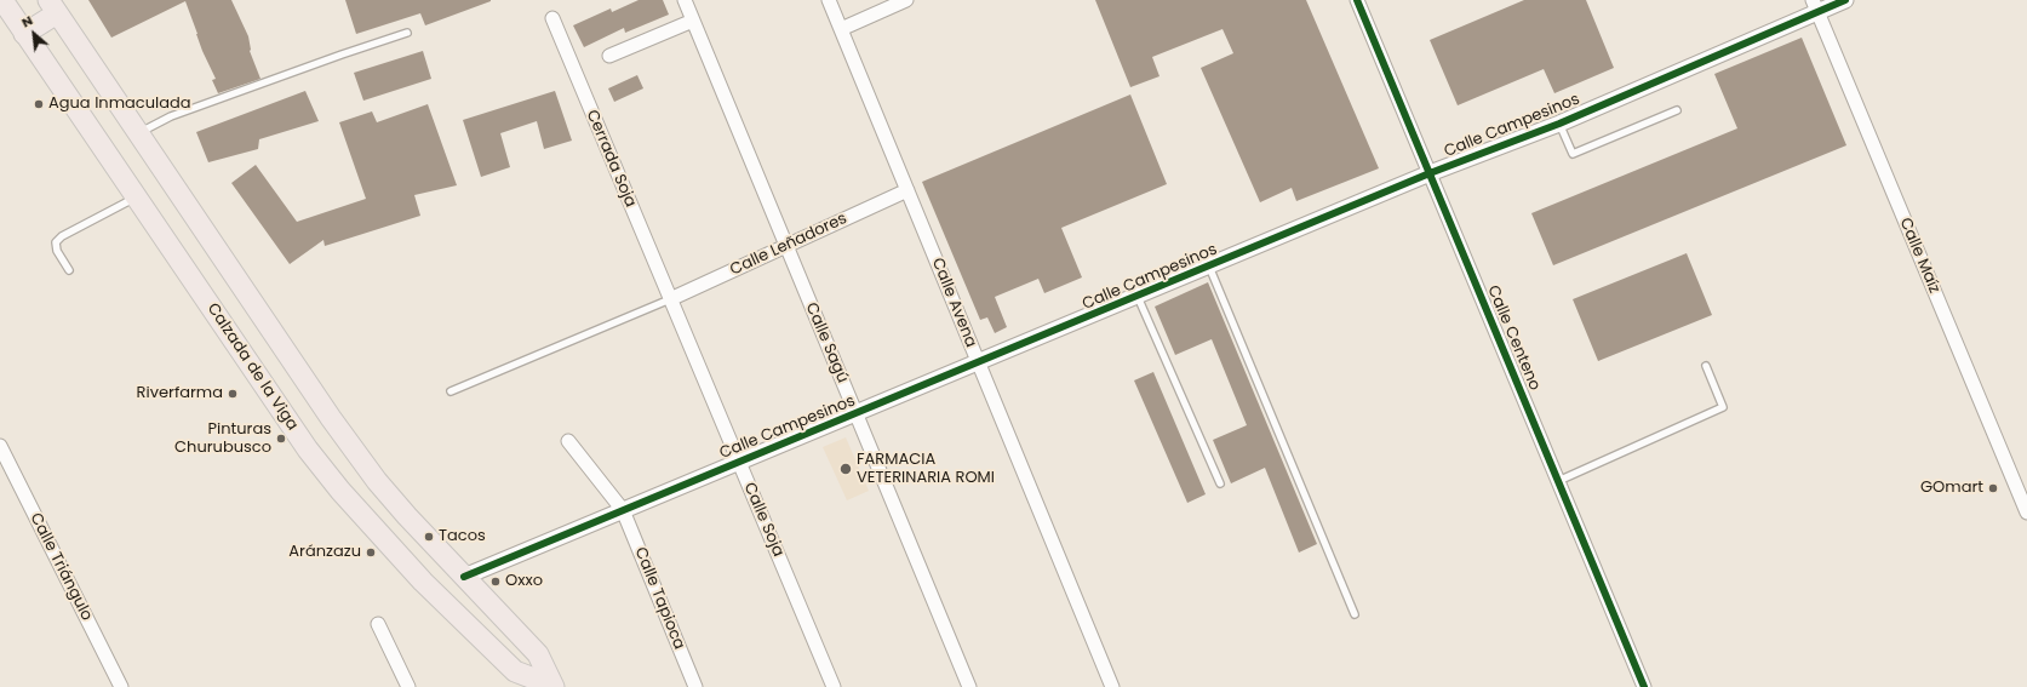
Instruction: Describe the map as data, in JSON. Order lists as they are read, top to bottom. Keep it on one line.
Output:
{"streets":{"main road":["Calzada de la Viga"],"street":["Calle Campesinos","Cerrada Soja","Calle Leñadores","Calle Maíz","Calle Avena","Calle Centeno","Calle Sagú","Calle Soja","Calle Triángulo","Calle Tapioca"]},"crossings":[["Calle Campesinos","Calle Maíz"],["Calle Campesinos","Calle Avena"],["Calle Campesinos","Calle Centeno"],["Calle Campesinos","Calle Sagú"],["Calle Campesinos","Calzada de la Viga"],["Calle Campesinos","Calle Soja"],["Calle Campesinos","Calle Tapioca"],["Cerrada Soja","Calle Leñadores"],["Cerrada Soja","Calle Soja"],["Calle Leñadores","Calle Avena"],["Calle Leñadores","Calle Sagú"],["Calle Leñadores","Calle Soja"]],"places":["Agua Inmaculada","Riverfarma","Pinturas Churubusco","FARMACIA VETERINARIA ROMI","GOmart","Tacos","Aránzazu","Oxxo"],"north":"top left"}
